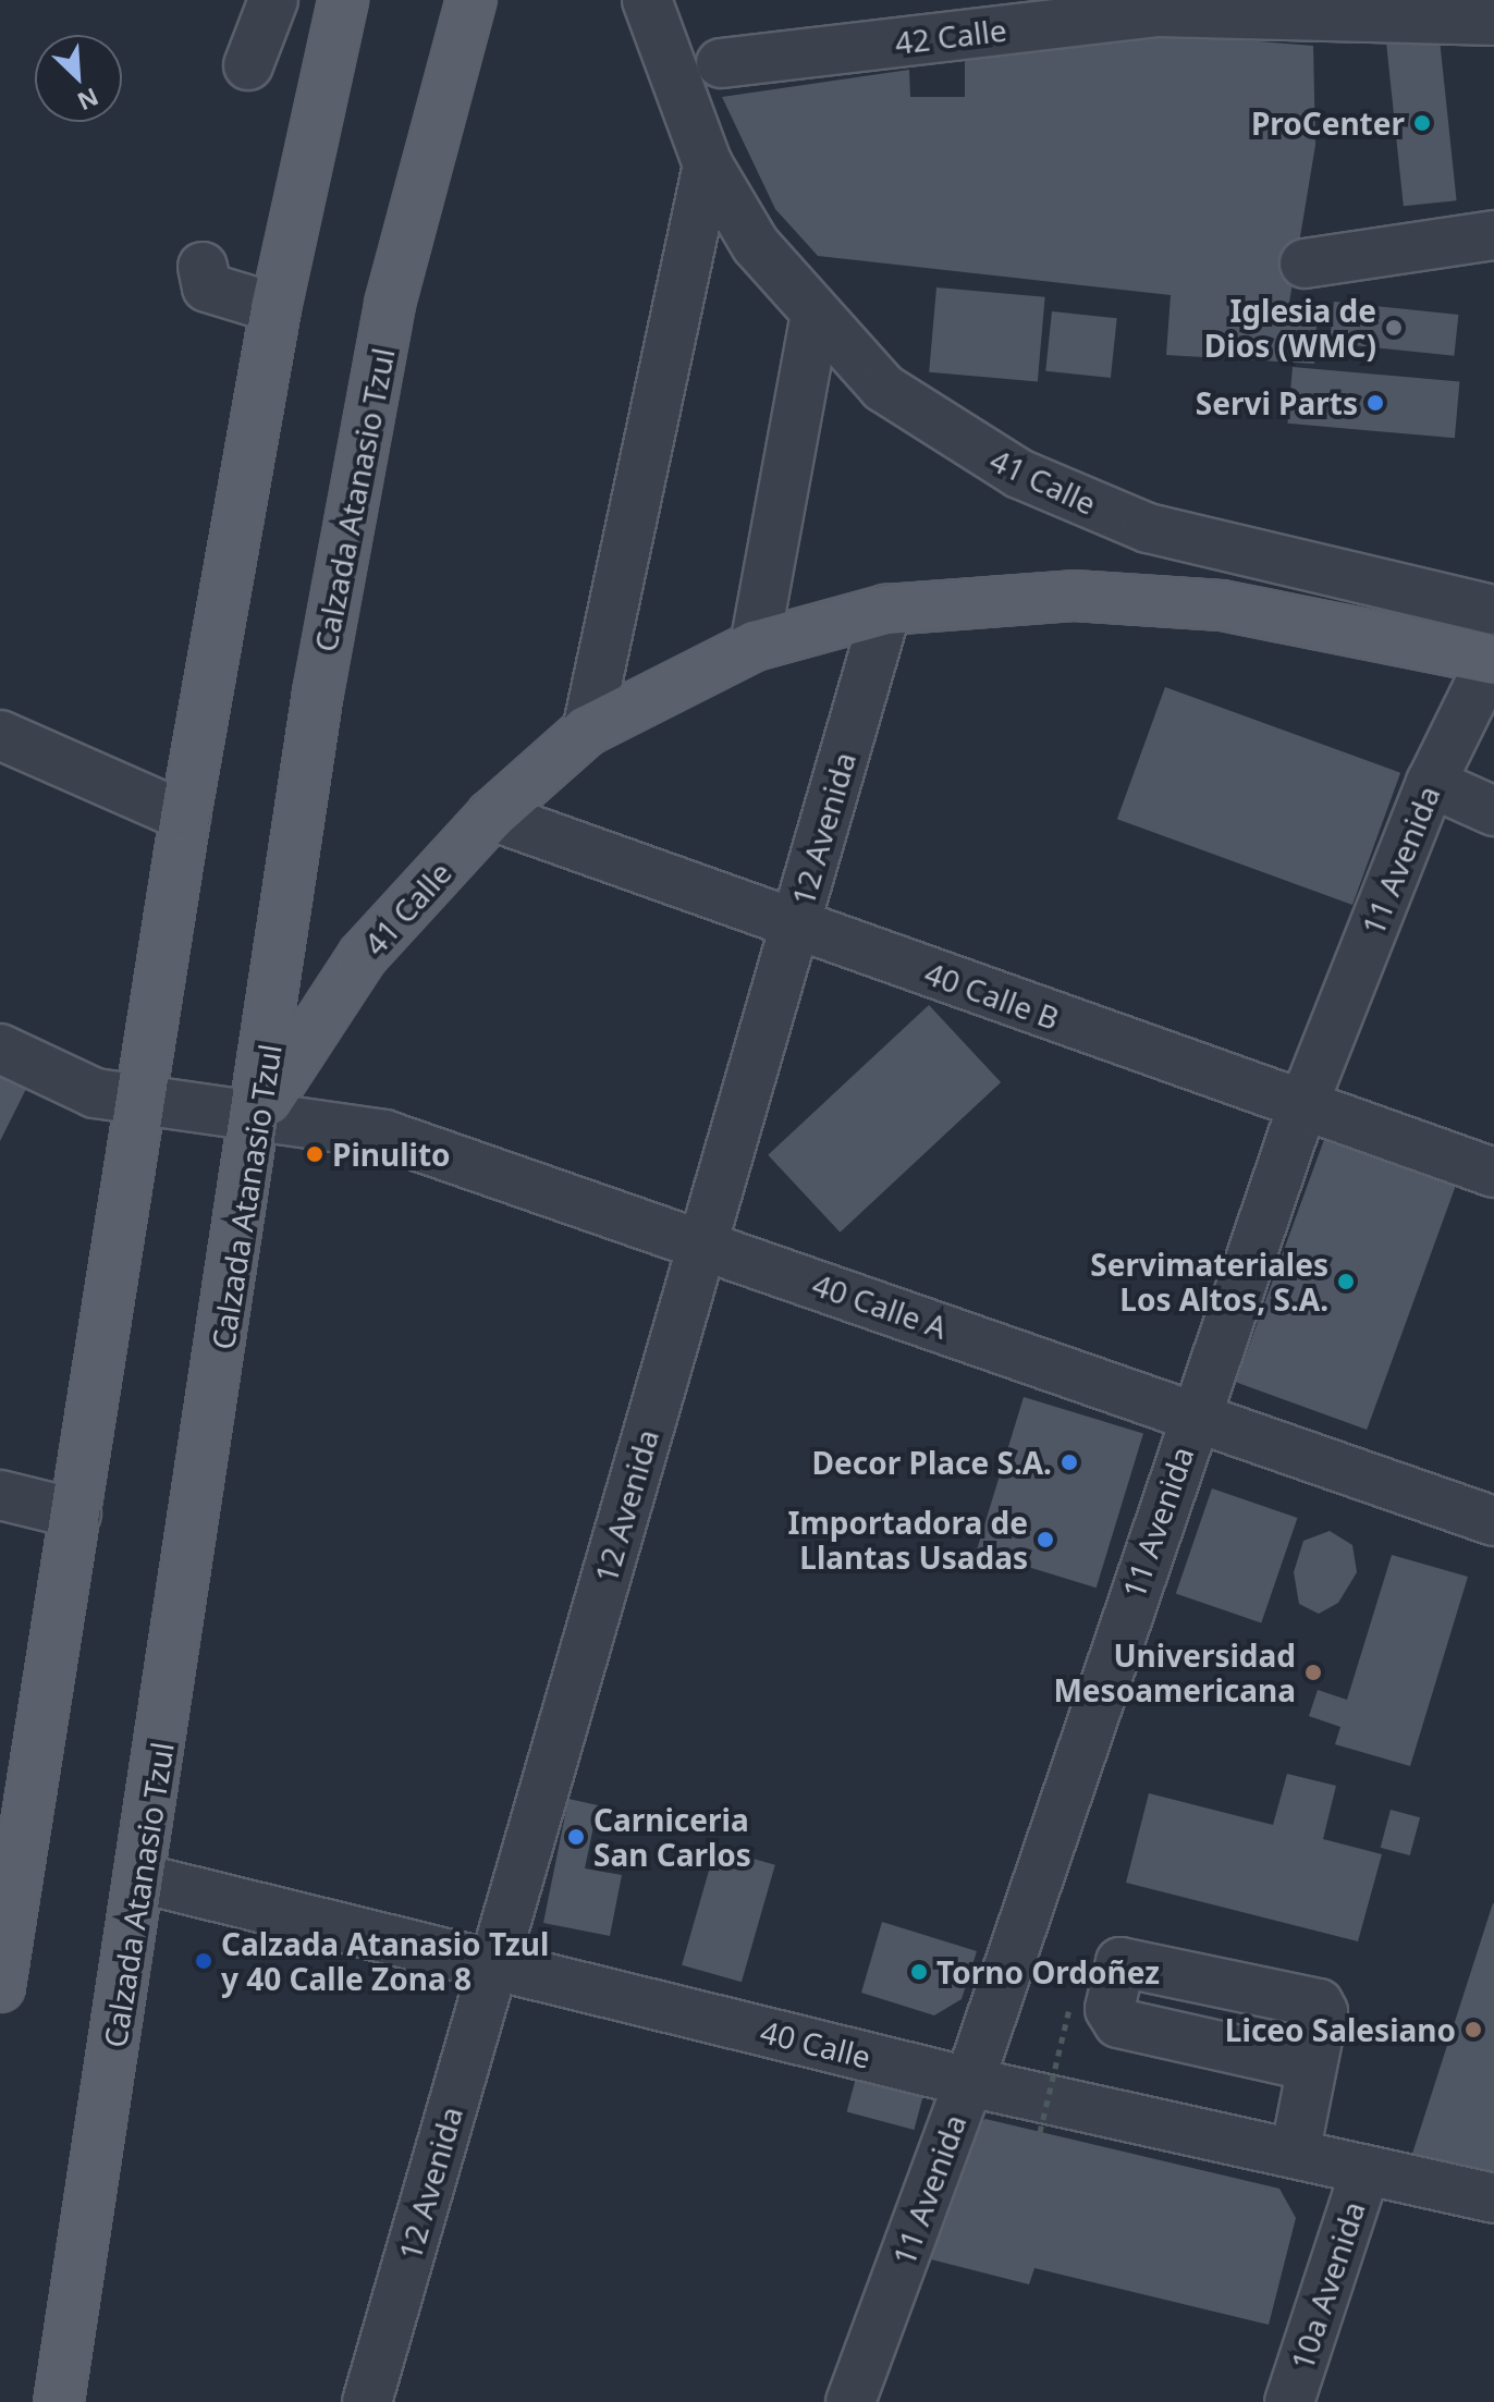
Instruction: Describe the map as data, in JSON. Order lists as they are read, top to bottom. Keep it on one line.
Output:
{"streets":{"main road":["41 Calle","Calzada Atanasio Tzul"],"street":["42 Calle","12 Avenida","11 Avenida","40 Calle B","40 Calle A","40 Calle","10a Avenida"]},"crossings":[["41 Calle","Calzada Atanasio Tzul"],["41 Calle","12 Avenida"],["41 Calle","11 Avenida"],["41 Calle","40 Calle B"],["41 Calle","40 Calle A"],["Calzada Atanasio Tzul","40 Calle A"],["Calzada Atanasio Tzul","40 Calle"],["12 Avenida","40 Calle B"],["12 Avenida","40 Calle A"],["12 Avenida","40 Calle"],["11 Avenida","40 Calle B"],["11 Avenida","40 Calle A"],["11 Avenida","40 Calle"],["40 Calle","10a Avenida"]],"places":["ProCenter","Iglesia de Dios (WMC)","Servi Parts","Pinulito","Servimateriales Los Altos, S.A.","Decor Place S.A.","Importadora de Llantas Usadas","Universidad Mesoamericana","Carniceria San Carlos","Calzada Atanasio Tzul y 40 Calle Zona 8","Torno Ordoñez","Liceo Salesiano"],"north":"bottom right"}
